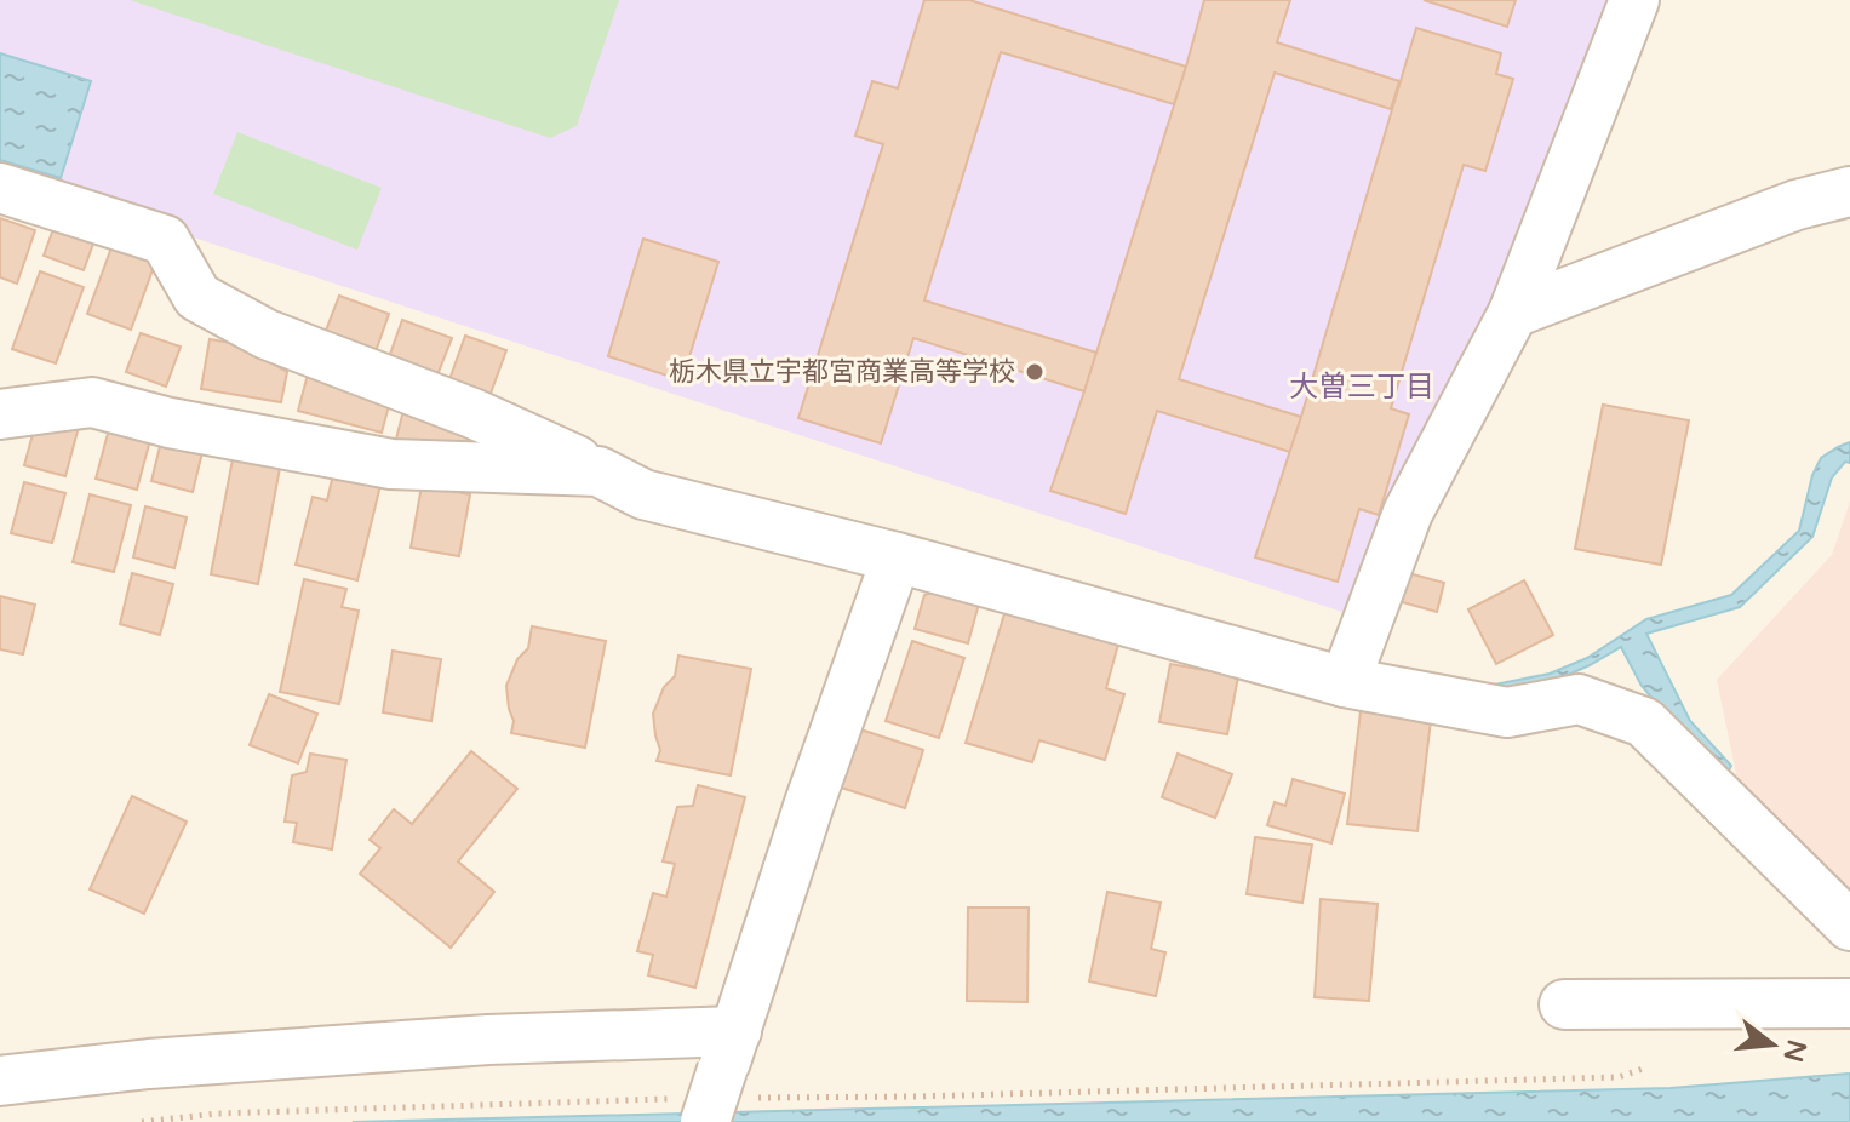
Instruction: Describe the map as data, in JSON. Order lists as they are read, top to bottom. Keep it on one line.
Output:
{"districts":["大曽三丁目"],"places":["栃木県立宇都宮商業高等学校"],"north":"right"}
